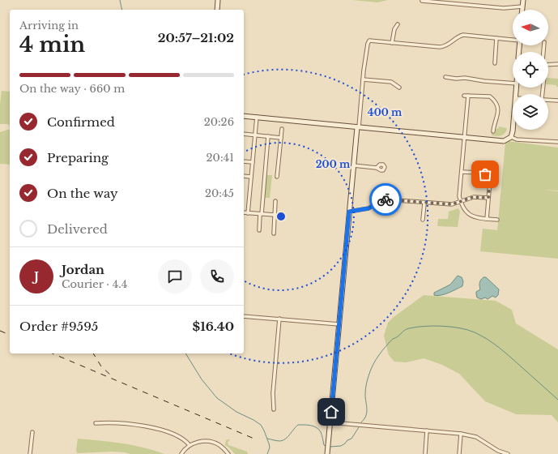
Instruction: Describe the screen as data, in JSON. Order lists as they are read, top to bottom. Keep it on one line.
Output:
{"north":"left","page":{"heading":["4 min","Arriving in","20:57–21:02"],"panel":["Jordan","Courier · 4.4","Order #9595","$16.40"],"bar":"On the way · 660 m","list":[["Confirmed","20:26"],["Preparing","20:41"],["On the way","20:45"],"Delivered"],"round":"J"},"rings":["400 m","200 m"]}
